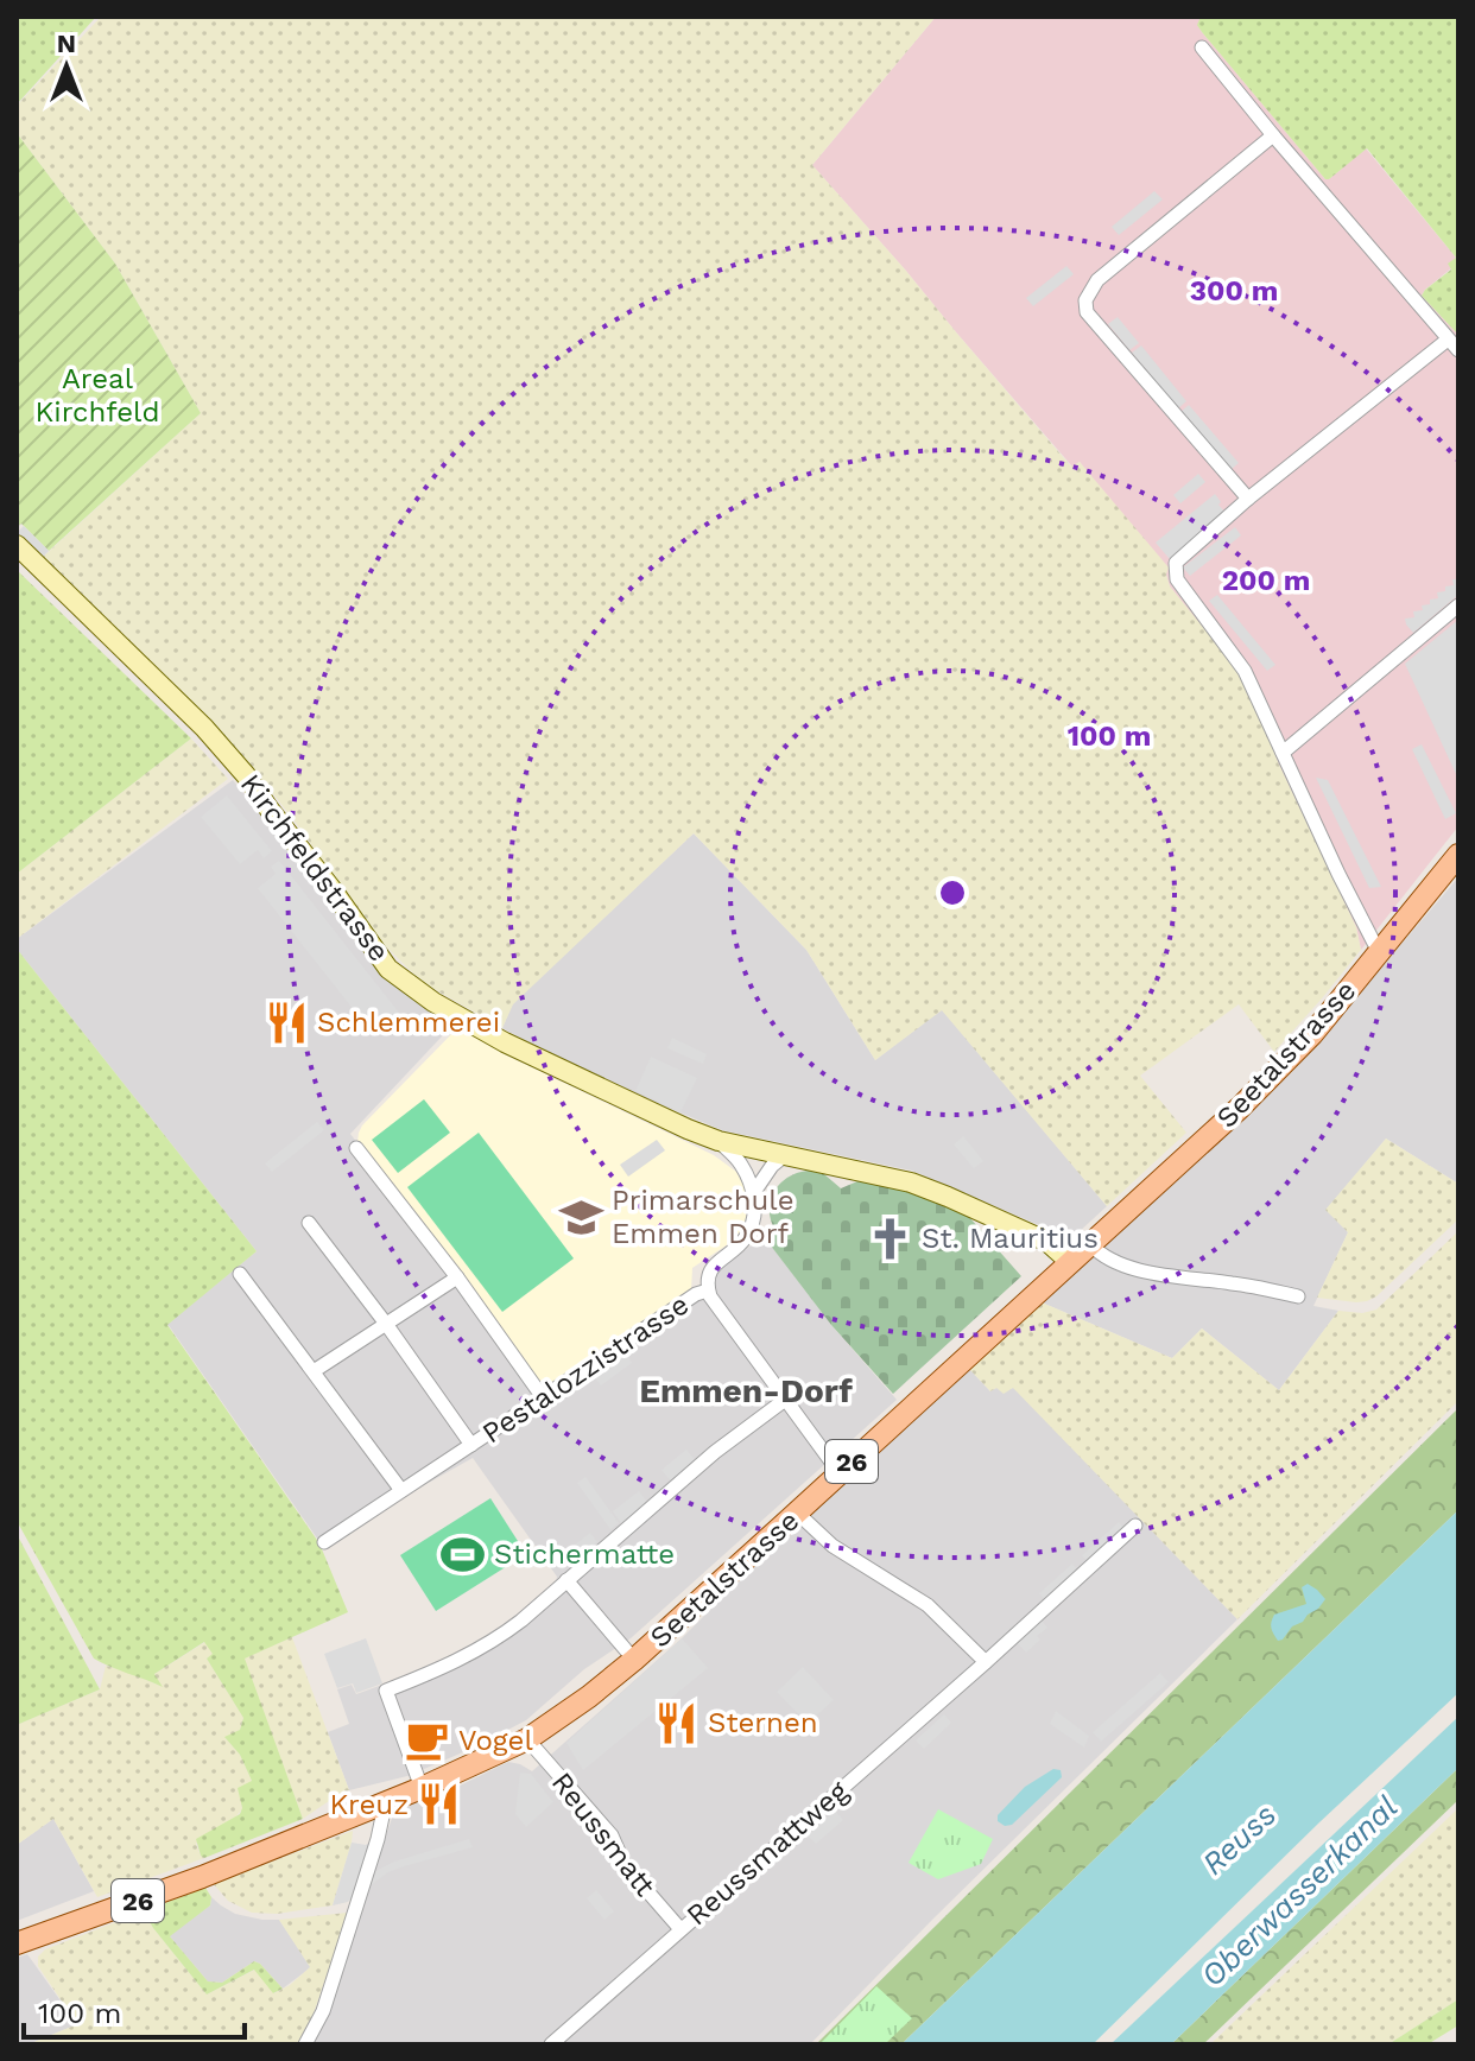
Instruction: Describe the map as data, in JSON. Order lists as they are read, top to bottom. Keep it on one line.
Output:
{"streets":{"main road":["Seetalstrasse","26"],"street":["Kirchfeldstrasse","Pestalozzistrasse","Reussmatt","Reussmattweg"]},"crossings":[["Kirchfeldstrasse","Seetalstrasse"],["Seetalstrasse","Pestalozzistrasse"],["Seetalstrasse","Reussmatt"],["Reussmatt","Reussmattweg"]],"districts":["Emmen-Dorf"],"water":["Reuss","Oberwasserkanal"],"parks":["Areal Kirchfeld"],"places":{"restaurant":["Schlemmerei","Sternen","Kreuz"],"school or university":["Primarschule Emmen Dorf"],"church":["St. Mauritius"],"sports":["Stichermatte"],"cafe":["Vogel"]},"scale_bar":"100 m","north":"top","rings":["300 m","200 m","100 m"]}
